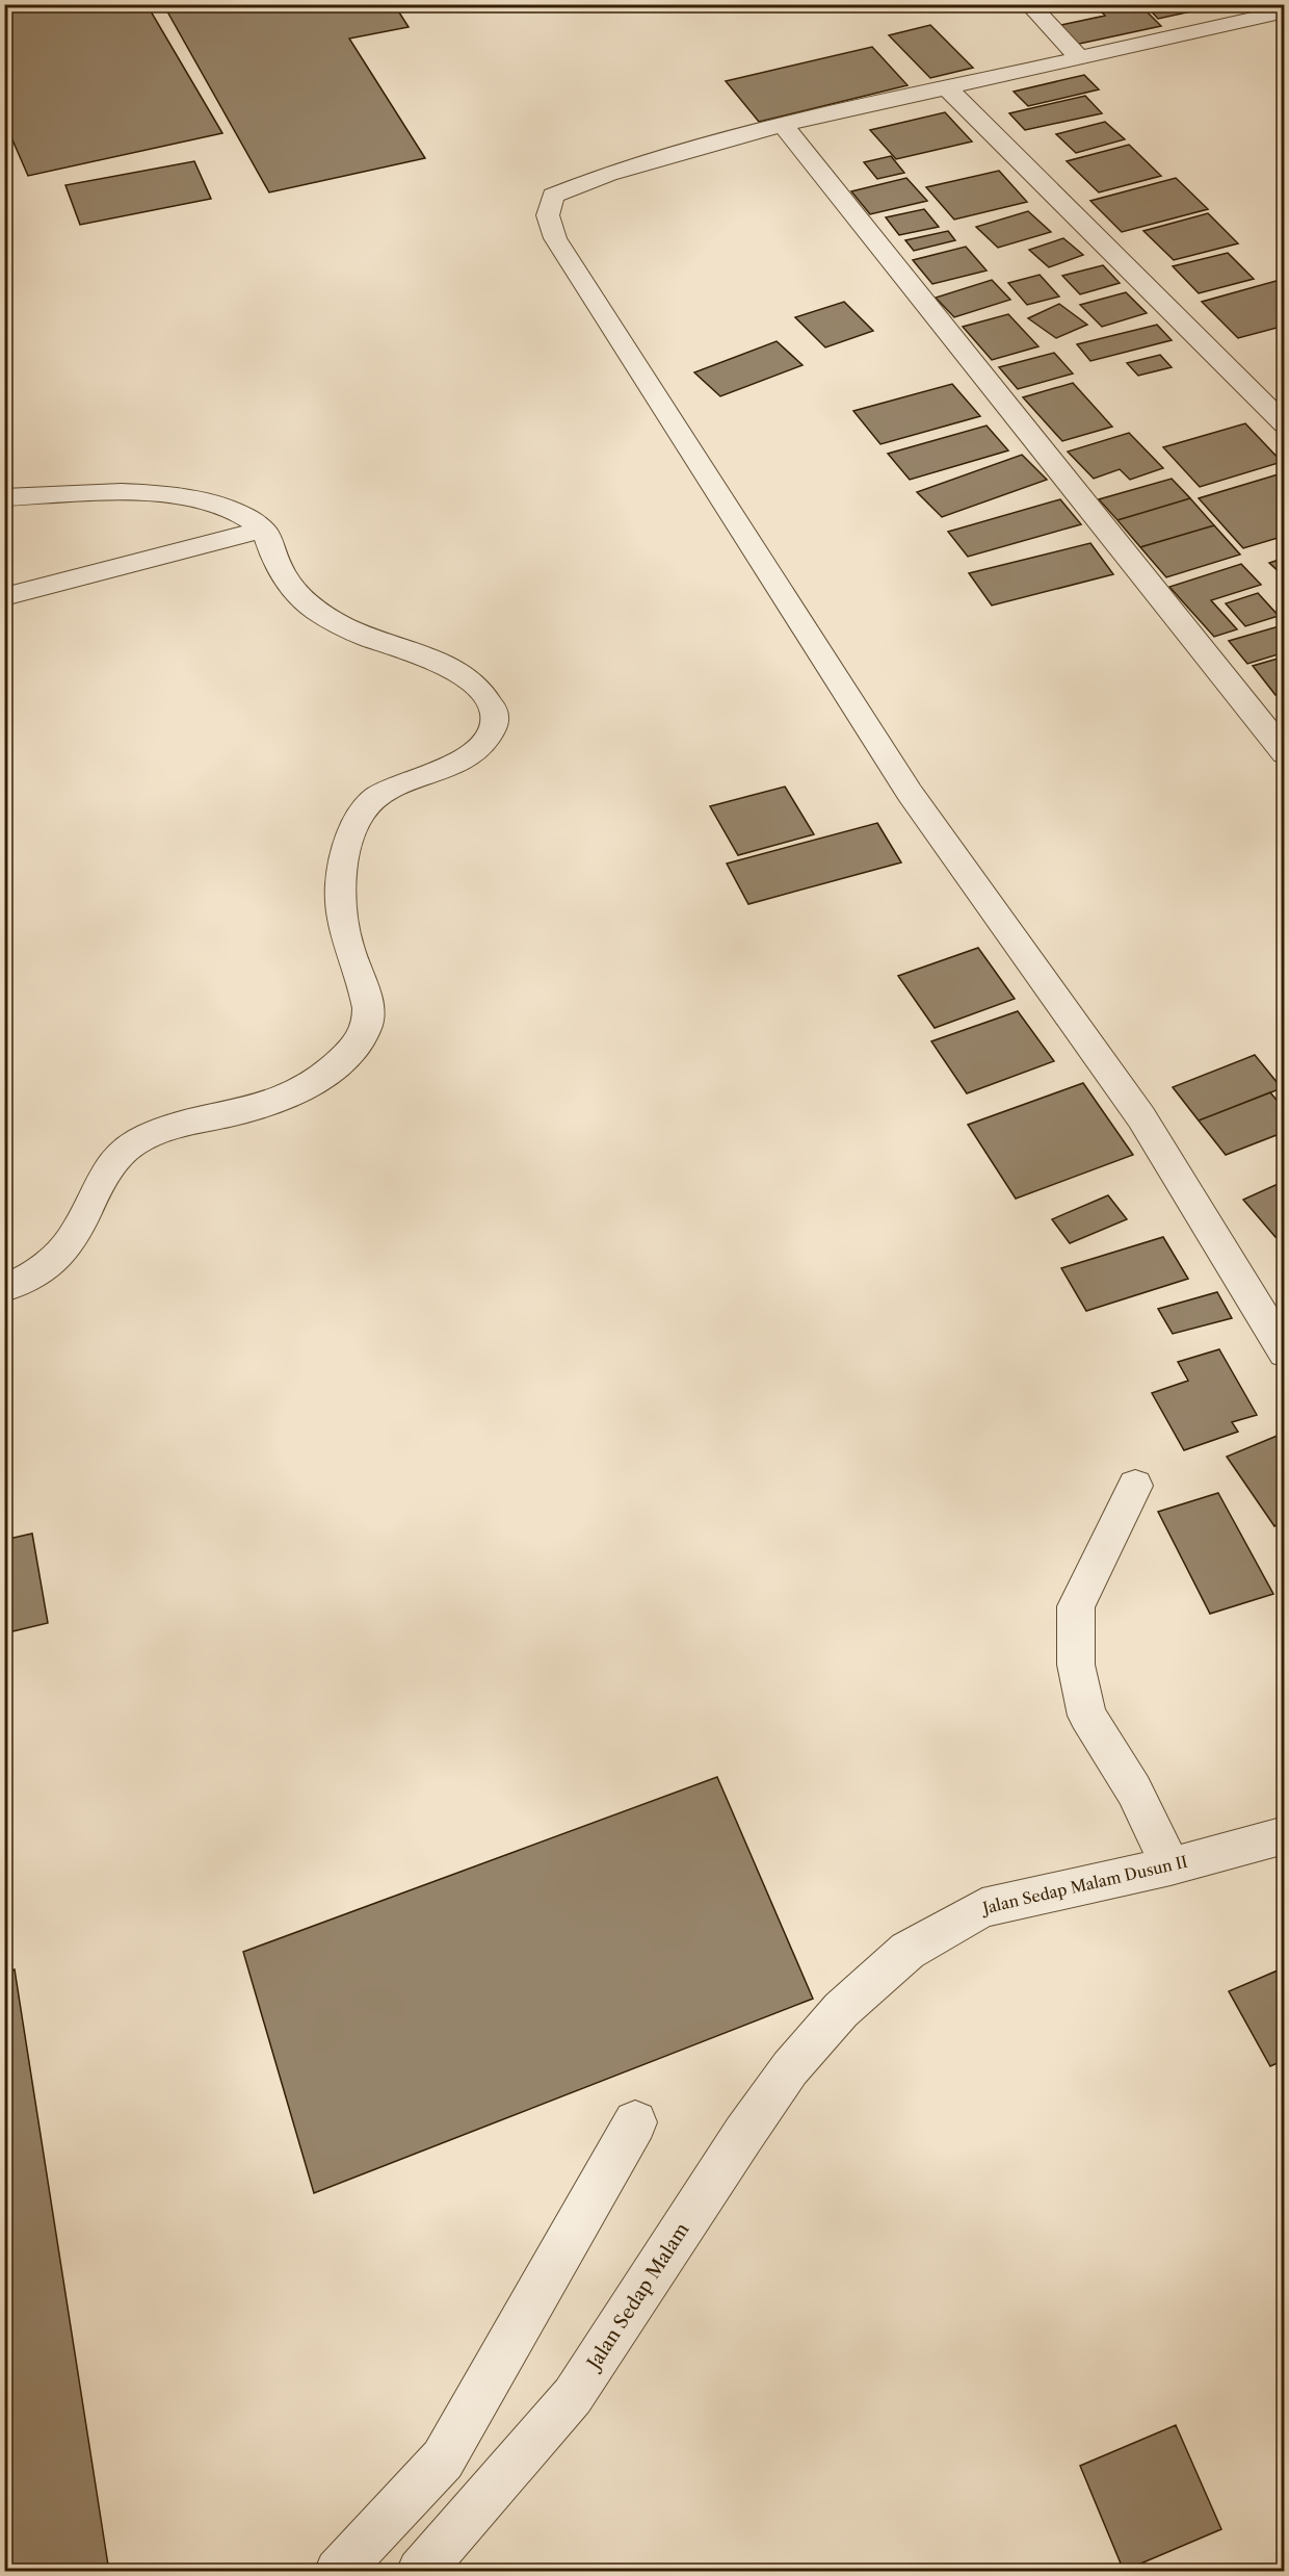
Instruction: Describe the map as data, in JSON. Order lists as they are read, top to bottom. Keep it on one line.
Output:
{"streets":{"street":["Jalan Sedap Malam Dusun II","Jalan Sedap Malam"]},"crossings":[["Jalan Sedap Malam Dusun II","Jalan Sedap Malam"]]}
